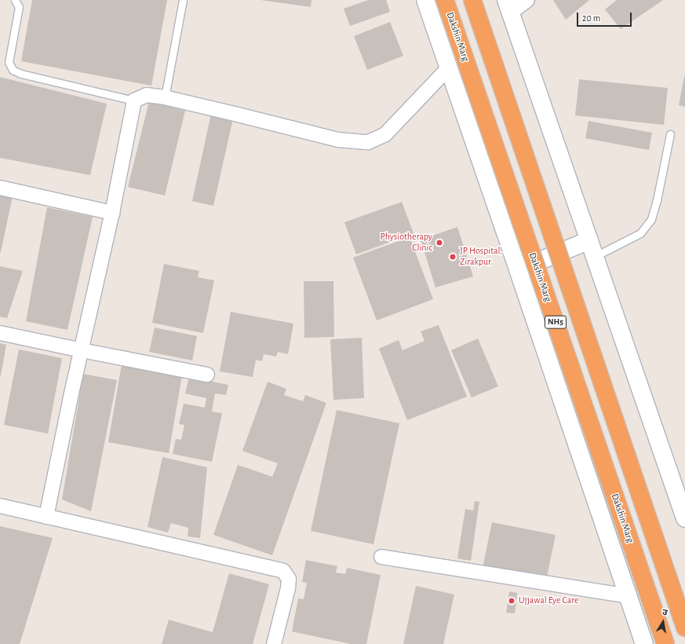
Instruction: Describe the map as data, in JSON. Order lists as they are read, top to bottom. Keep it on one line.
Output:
{"streets":{"highway":["Dakshin Marg","NH5"]},"places":["Physiotherapy Clinic","JP Hospital, Zirakpur","Ujjawal Eye Care"],"scale_bar":"20 m","north":"top"}
